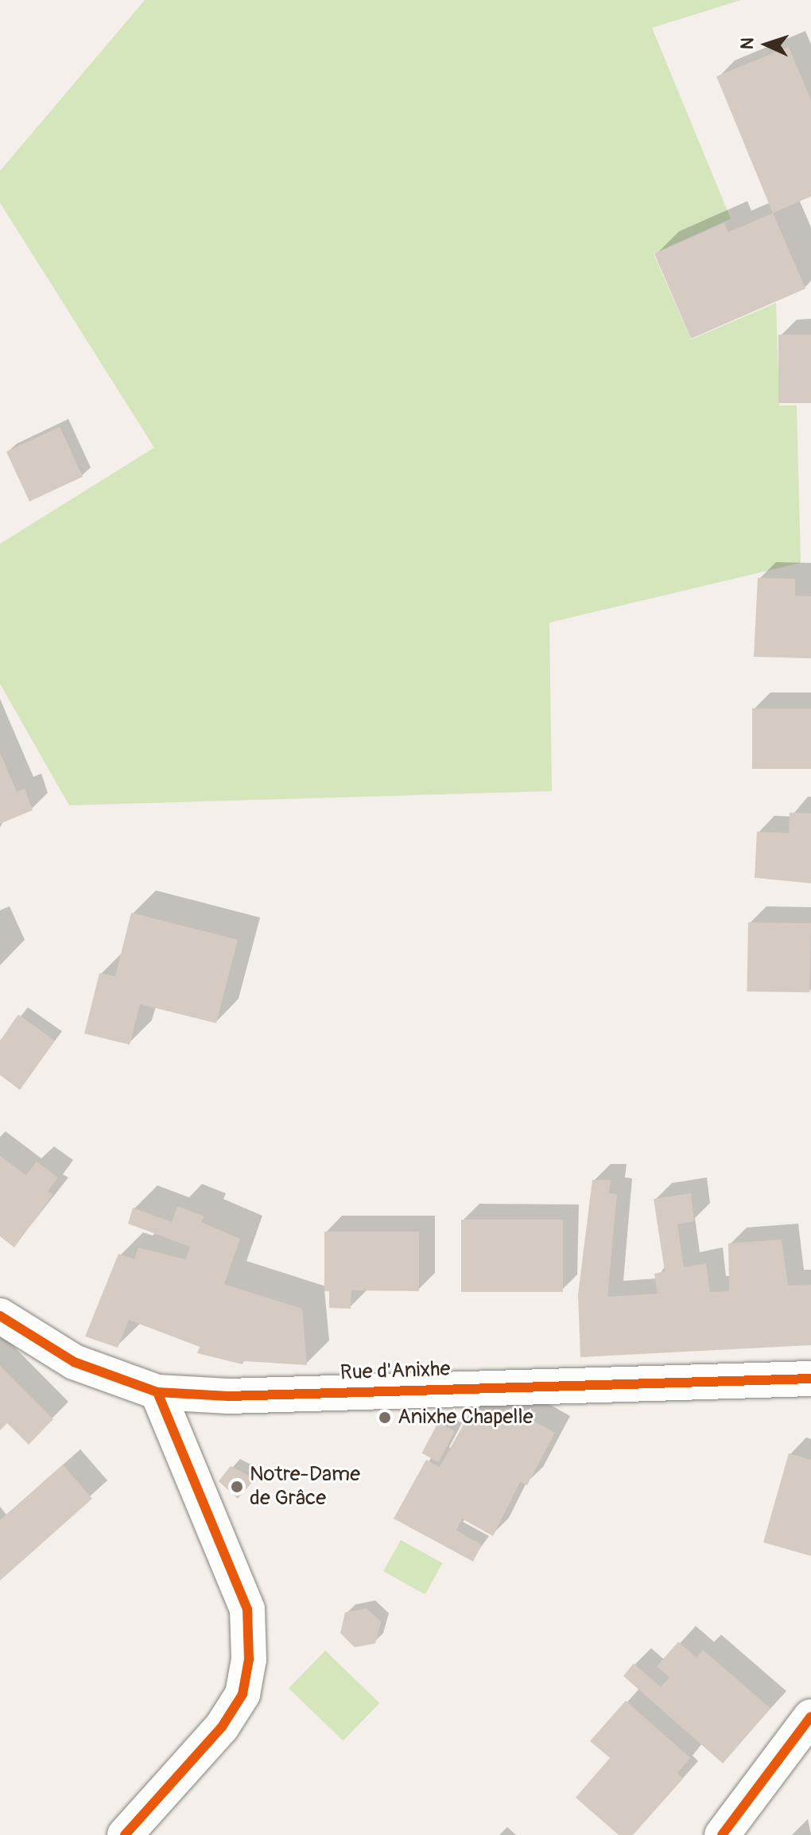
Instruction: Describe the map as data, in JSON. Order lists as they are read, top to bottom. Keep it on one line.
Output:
{"streets":{"street":["Rue d'Anixhe"]},"places":["Anixhe Chapelle","Notre-Dame de Grâce"],"north":"left"}
